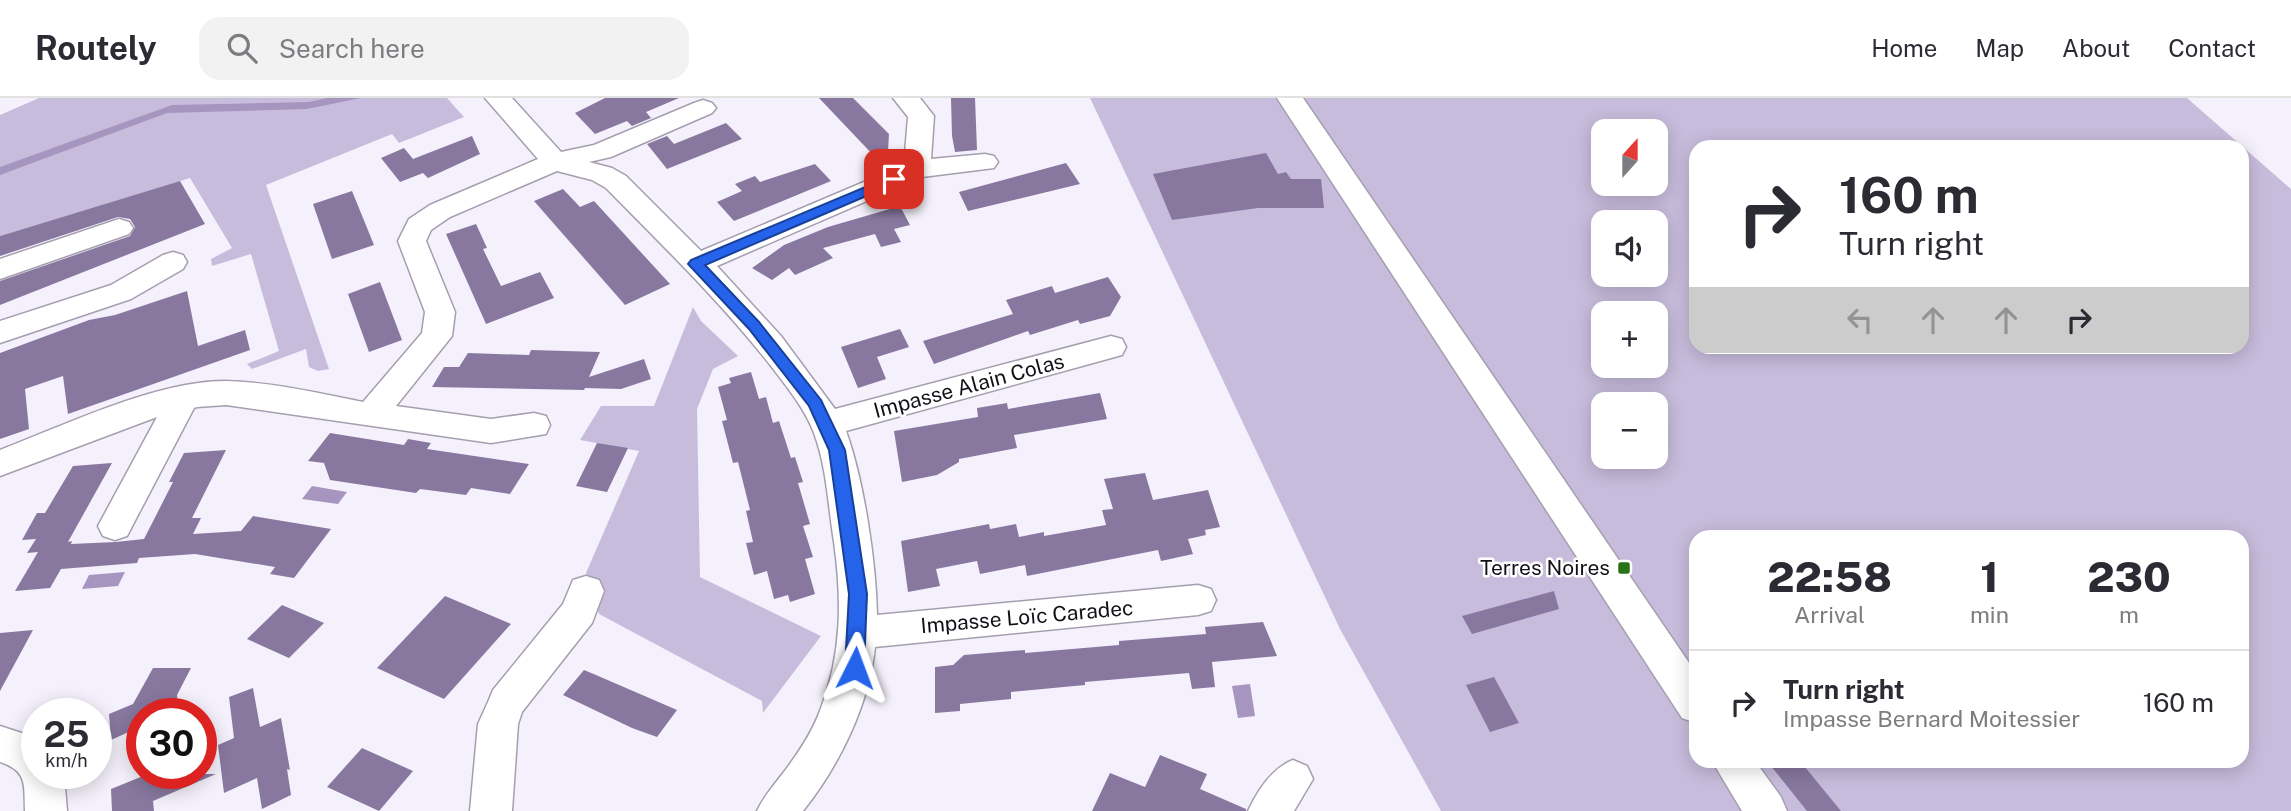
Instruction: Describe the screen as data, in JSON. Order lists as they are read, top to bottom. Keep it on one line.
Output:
{"streets":{"street":["Impasse Alain Colas","Impasse Loïc Caradec"]},"places":{"transit":["Terres Noires"]},"north":"top","page":{"header":"Routely","search":"Search here","nav":["Home","Map","About","Contact"],"map_buttons":["+","−"],"turn":["160 m","Turn right"],"eta":["22:58","Arrival","1","min","230","m"],"list":[{"name":"Turn right","note":"Impasse Bernard Moitessier","value":"160 m"}],"speed":"25 km/h","limit":"30"}}
